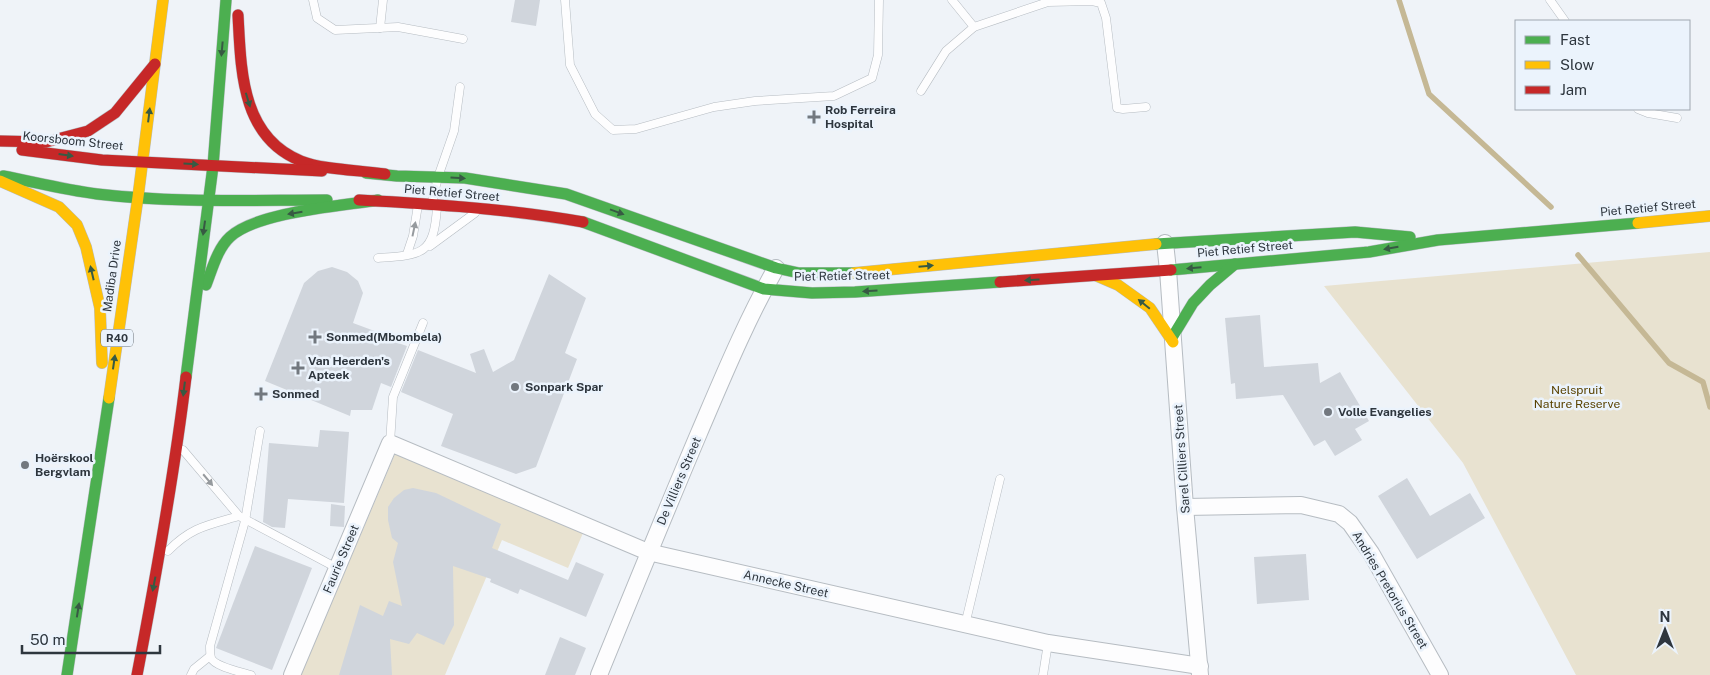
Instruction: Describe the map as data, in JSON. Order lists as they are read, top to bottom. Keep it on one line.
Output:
{"streets":{"street":["Koorsboom Street","Piet Retief Street","Madiba Drive","R40","Sarel Cilliers Street","De Villiers Street","Faurie Street","Annecke Street","Andries Pretorius Street"]},"crossings":[["Koorsboom Street","Piet Retief Street"],["Koorsboom Street","Madiba Drive"],["Piet Retief Street","Madiba Drive"],["Piet Retief Street","Sarel Cilliers Street"],["Piet Retief Street","De Villiers Street"],["Sarel Cilliers Street","Annecke Street"],["Sarel Cilliers Street","Andries Pretorius Street"],["De Villiers Street","Annecke Street"],["Faurie Street","Annecke Street"]],"parks":["Nelspruit Nature Reserve"],"places":{"health":["Rob Ferreira Hospital","Sonmed(Mbombela)","Van Heerden's Apteek","Sonmed"],"other":["Sonpark Spar","Volle Evangelies","Hoërskool Bergvlam"]},"legend":["Fast","Slow","Jam"],"scale_bar":"50 m","north":"top"}
